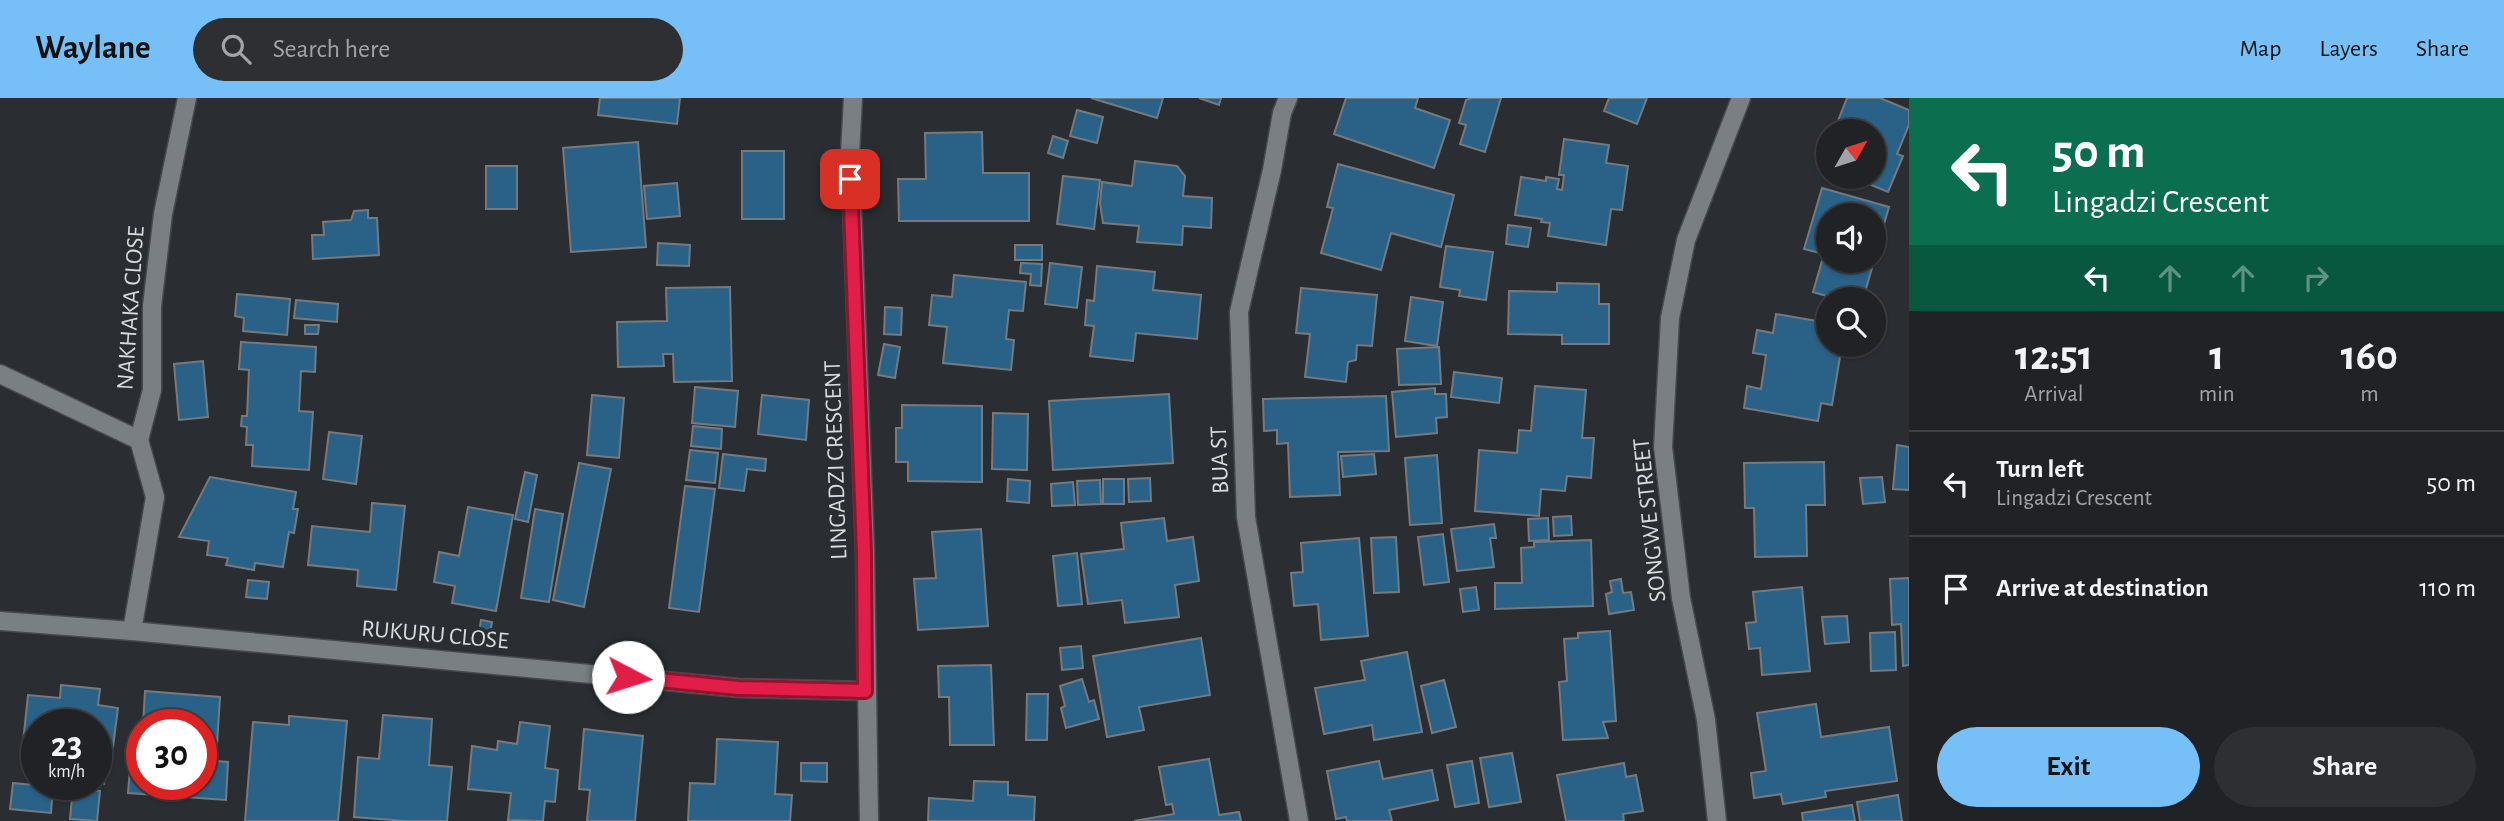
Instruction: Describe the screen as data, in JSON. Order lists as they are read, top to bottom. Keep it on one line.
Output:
{"streets":{"street":["NAKHAKA CLOSE","LINGADZI CRESCENT","BUA ST","SONGWE STREET","RUKURU CLOSE"]},"crossings":[["LINGADZI CRESCENT","RUKURU CLOSE"]],"north":"top right","page":{"header":"Waylane","search":"Search here","nav":["Map","Layers","Share"],"turn":["50 m","Lingadzi Crescent"],"eta":["12:51","Arrival","1","min","160","m"],"list":[{"name":"Turn left","note":"Lingadzi Crescent","value":"50 m"},{"name":"Arrive at destination","value":"110 m"}],"speed":"23 km/h","limit":"30","buttons":["Exit","Share"]}}
